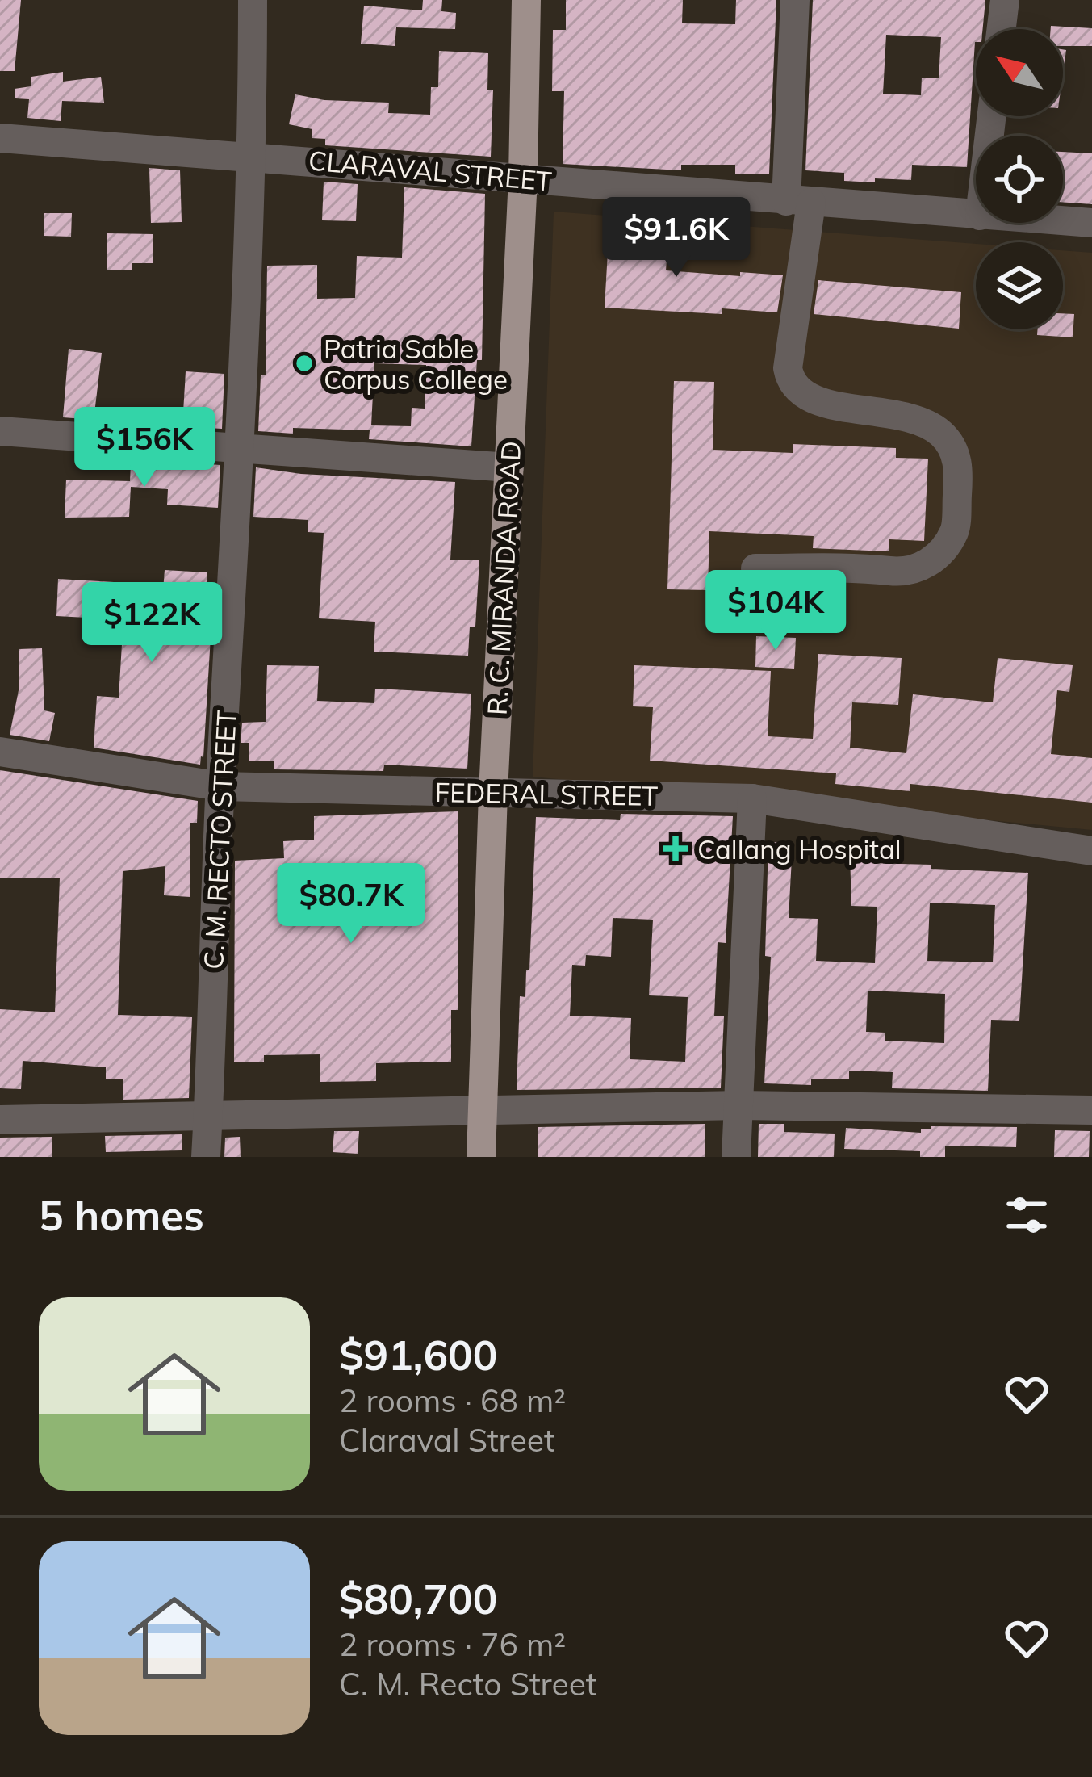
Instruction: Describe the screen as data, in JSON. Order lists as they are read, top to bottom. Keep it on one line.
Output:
{"streets":{"main road":["R. C. MIRANDA ROAD"],"street":["CLARAVAL STREET","FEDERAL STREET","C. M. RECTO STREET"]},"crossings":[["CLARAVAL STREET","R. C. MIRANDA ROAD"],["CLARAVAL STREET","C. M. RECTO STREET"],["R. C. MIRANDA ROAD","FEDERAL STREET"],["FEDERAL STREET","C. M. RECTO STREET"]],"places":{"other":["Patria Sable Corpus College"],"health":["Callang Hospital"]},"north":"top left","page":{"price":["$91.6K","$156K","$104K","$122K","$80.7K"],"heading":"5 homes","list":[{"name":"$91,600","note":"2 rooms · 68 m² · Claraval Street"},{"name":"$80,700","note":"2 rooms · 76 m² · C. M. Recto Street"}]}}
